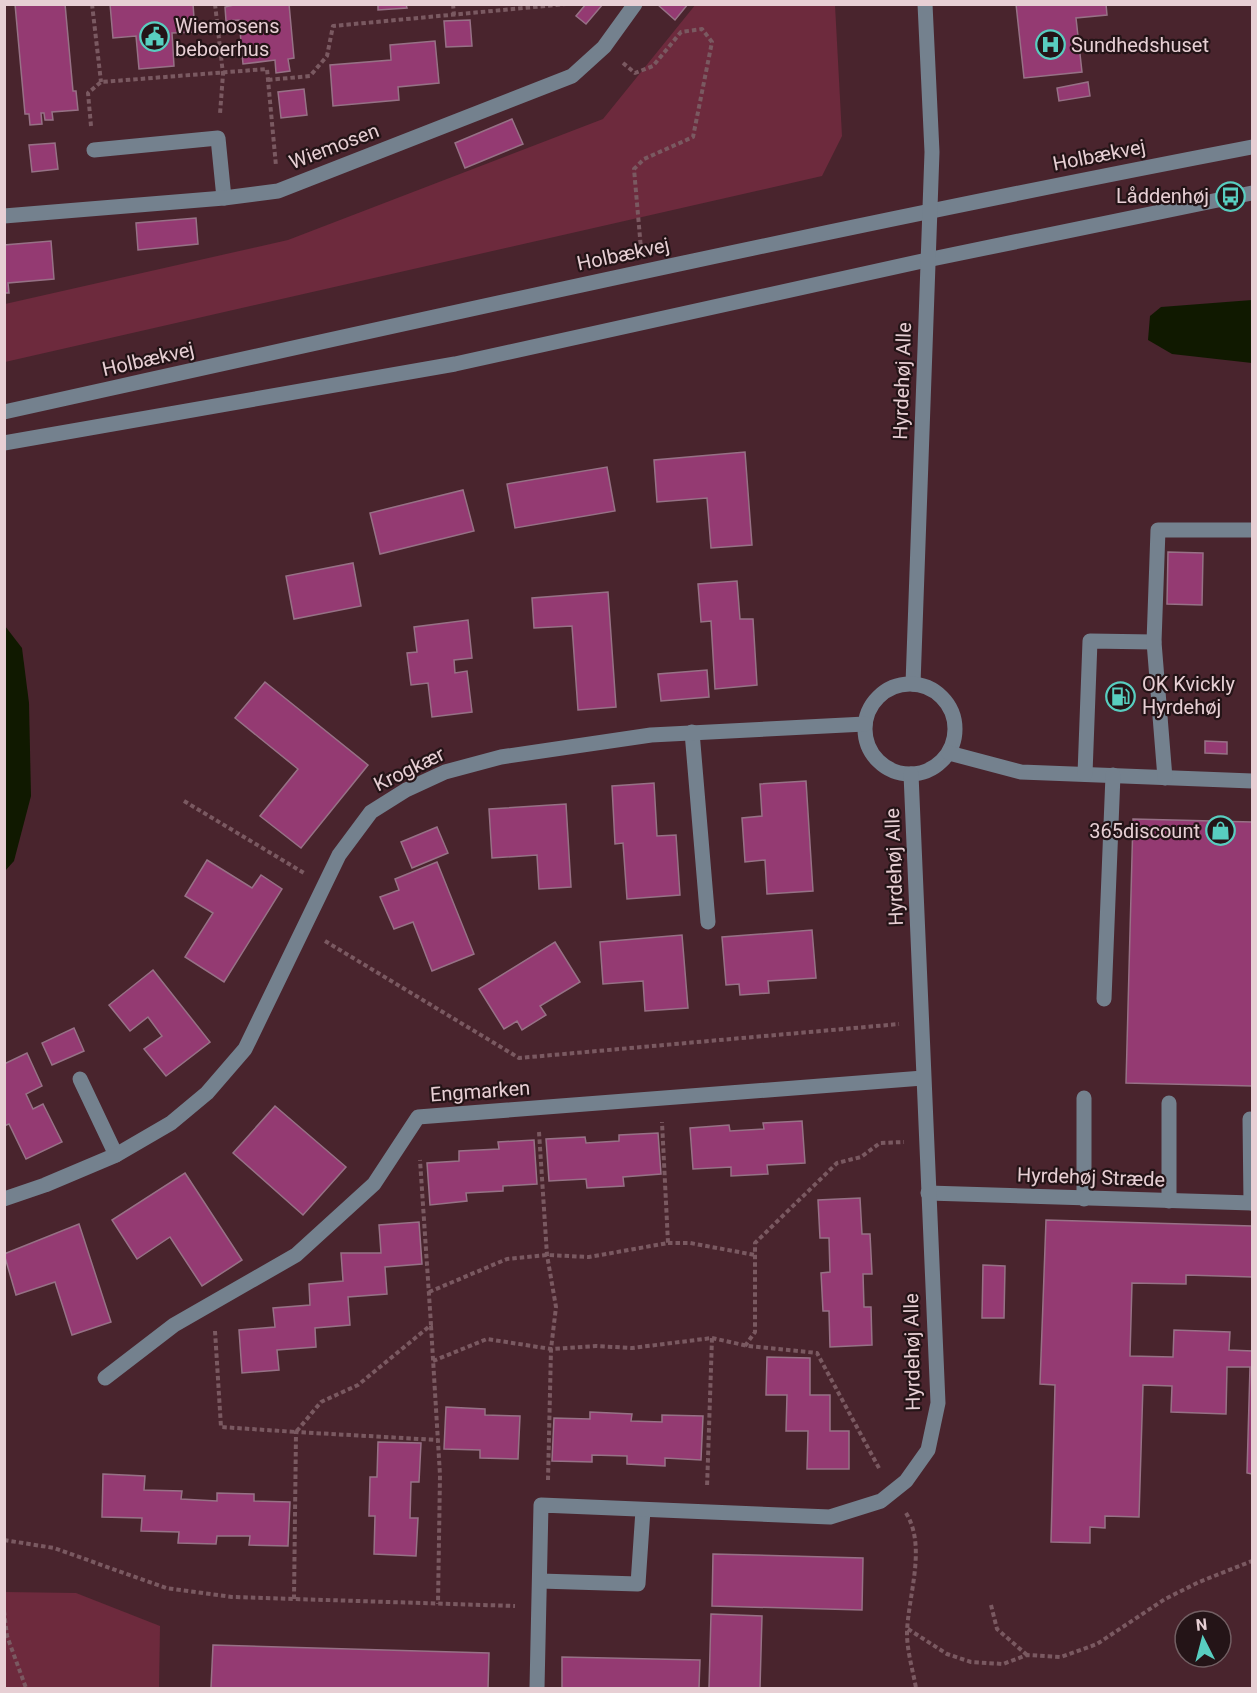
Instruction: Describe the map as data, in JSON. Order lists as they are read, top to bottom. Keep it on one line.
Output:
{"streets":{"street":["Wiemosen","Holbækvej","Hyrdehøj Alle","Krogkær","Engmarken","Hyrdehøj Stræde"]},"crossings":[["Holbækvej","Hyrdehøj Alle"],["Hyrdehøj Alle","Krogkær"],["Hyrdehøj Alle","Engmarken"],["Hyrdehøj Alle","Hyrdehøj Stræde"]],"places":{"public building":["Wiemosens beboerhus"],"hospital":["Sundhedshuset"],"bus stop":["Låddenhøj"],"fuel station":["OK Kvickly Hyrdehøj"],"shop":["365discount"]},"north":"top"}
